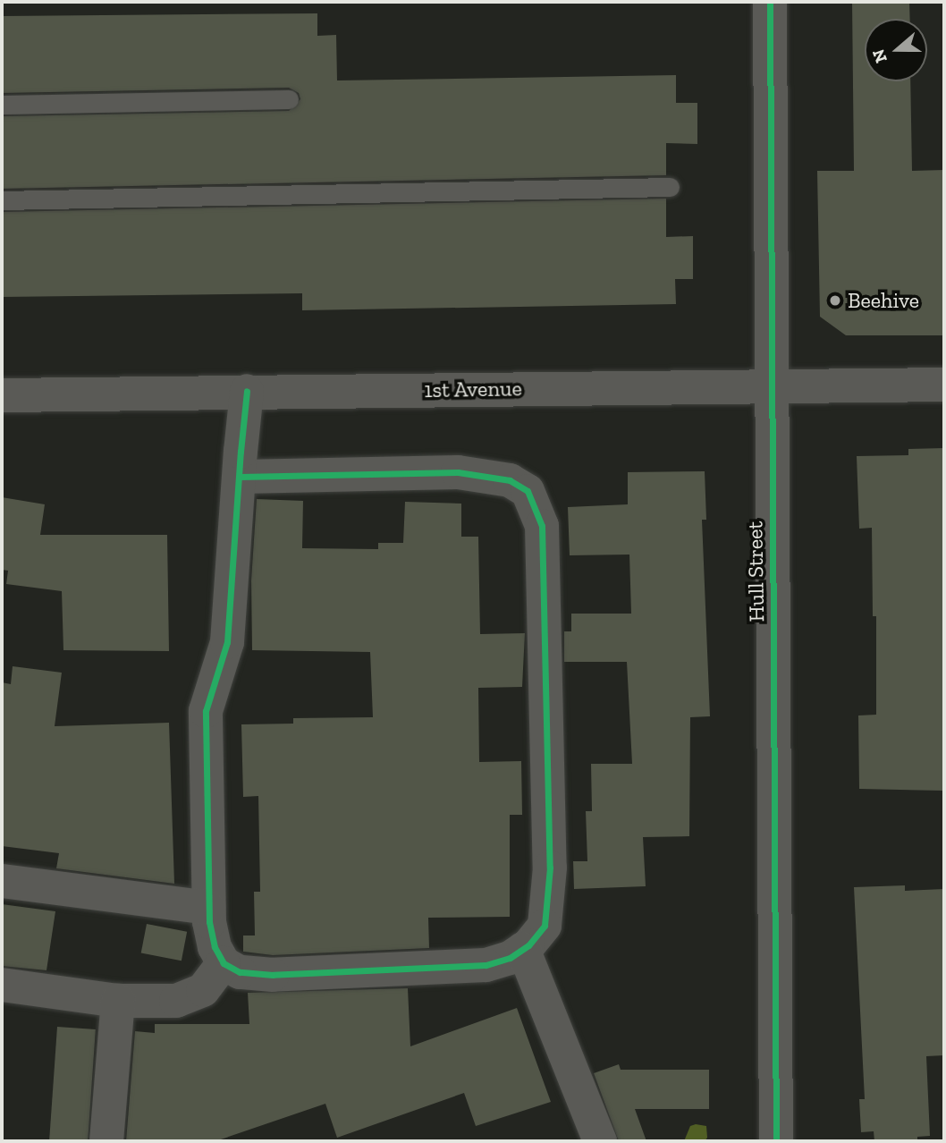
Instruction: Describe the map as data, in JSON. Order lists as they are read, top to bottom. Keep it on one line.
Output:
{"streets":{"street":["1st Avenue","Hull Street"]},"crossings":[["1st Avenue","Hull Street"]],"places":["Beehive"],"north":"left"}
